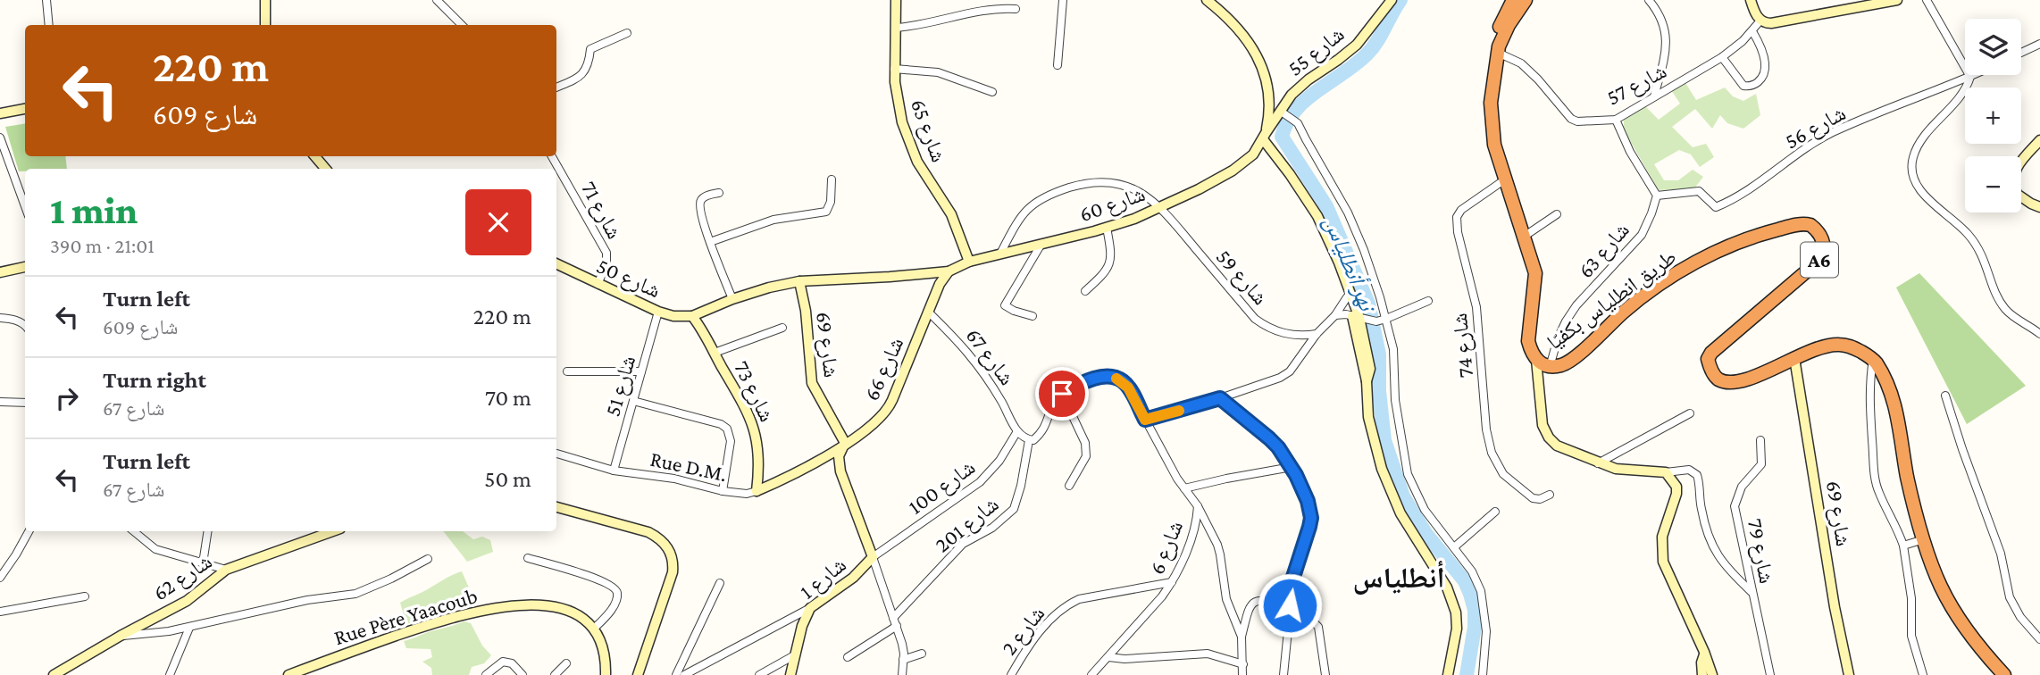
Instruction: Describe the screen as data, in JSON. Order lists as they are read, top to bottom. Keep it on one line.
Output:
{"streets":{"highway":["A6","طريق انطلياس بكفيّا"],"street":["شارع 55","شارع 57","شارع 56","شارع 65","شارع 60","شارع 71","شارع 63","شارع 59","شارع 50","شارع 69","شارع 74","شارع 67","شارع 66","شارع 51","شارع 73","Rue D.M.","شارع 100","شارع 201","شارع 6","شارع 79","شارع 62","شارع 1","Rue Père Yaacoub","شارع 2"]},"crossings":[["شارع 55","شارع 60"],["شارع 57","طريق انطلياس بكفيّا"],["شارع 56","شارع 63"],["شارع 65","شارع 60"],["شارع 60","شارع 59"],["شارع 60","شارع 66"],["شارع 71","شارع 50"],["شارع 63","طريق انطلياس بكفيّا"],["شارع 50","شارع 51"],["شارع 50","شارع 73"],["طريق انطلياس بكفيّا","شارع 69"],["طريق انطلياس بكفيّا","شارع 74"],["شارع 69","شارع 66"],["شارع 69","شارع 1"],["شارع 67","شارع 66"],["شارع 67","شارع 100"],["شارع 67","شارع 201"],["شارع 66","شارع 73"],["شارع 66","Rue D.M."],["شارع 66","شارع 1"],["شارع 51","Rue D.M."],["شارع 73","Rue D.M."],["شارع 100","شارع 1"],["شارع 6","شارع 2"]],"districts":["أنطلياس"],"water":["نهر أنطلياس"],"page":{"map_buttons":["+","−"],"turn":["220 m","شارع 609"],"heading":["1 min","390 m · 21:01"],"list":[{"name":"Turn left","note":"شارع 609","value":"220 m"},{"name":"Turn right","note":"شارع 67","value":"70 m"},{"name":"Turn left","note":"شارع 67","value":"50 m"}]}}
